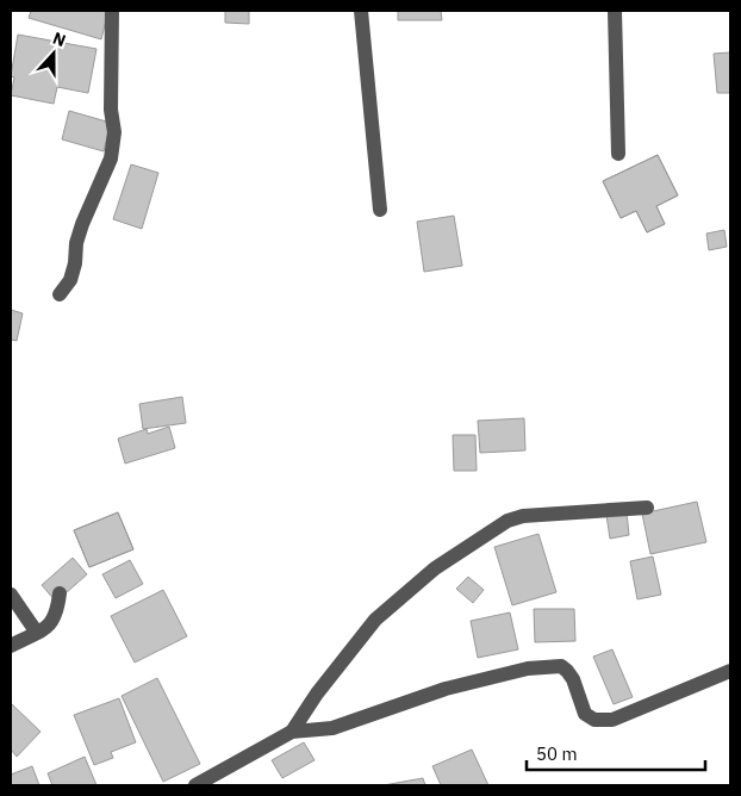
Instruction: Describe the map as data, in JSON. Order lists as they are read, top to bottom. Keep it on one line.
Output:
{"scale_bar":"50 m","north":"top"}
